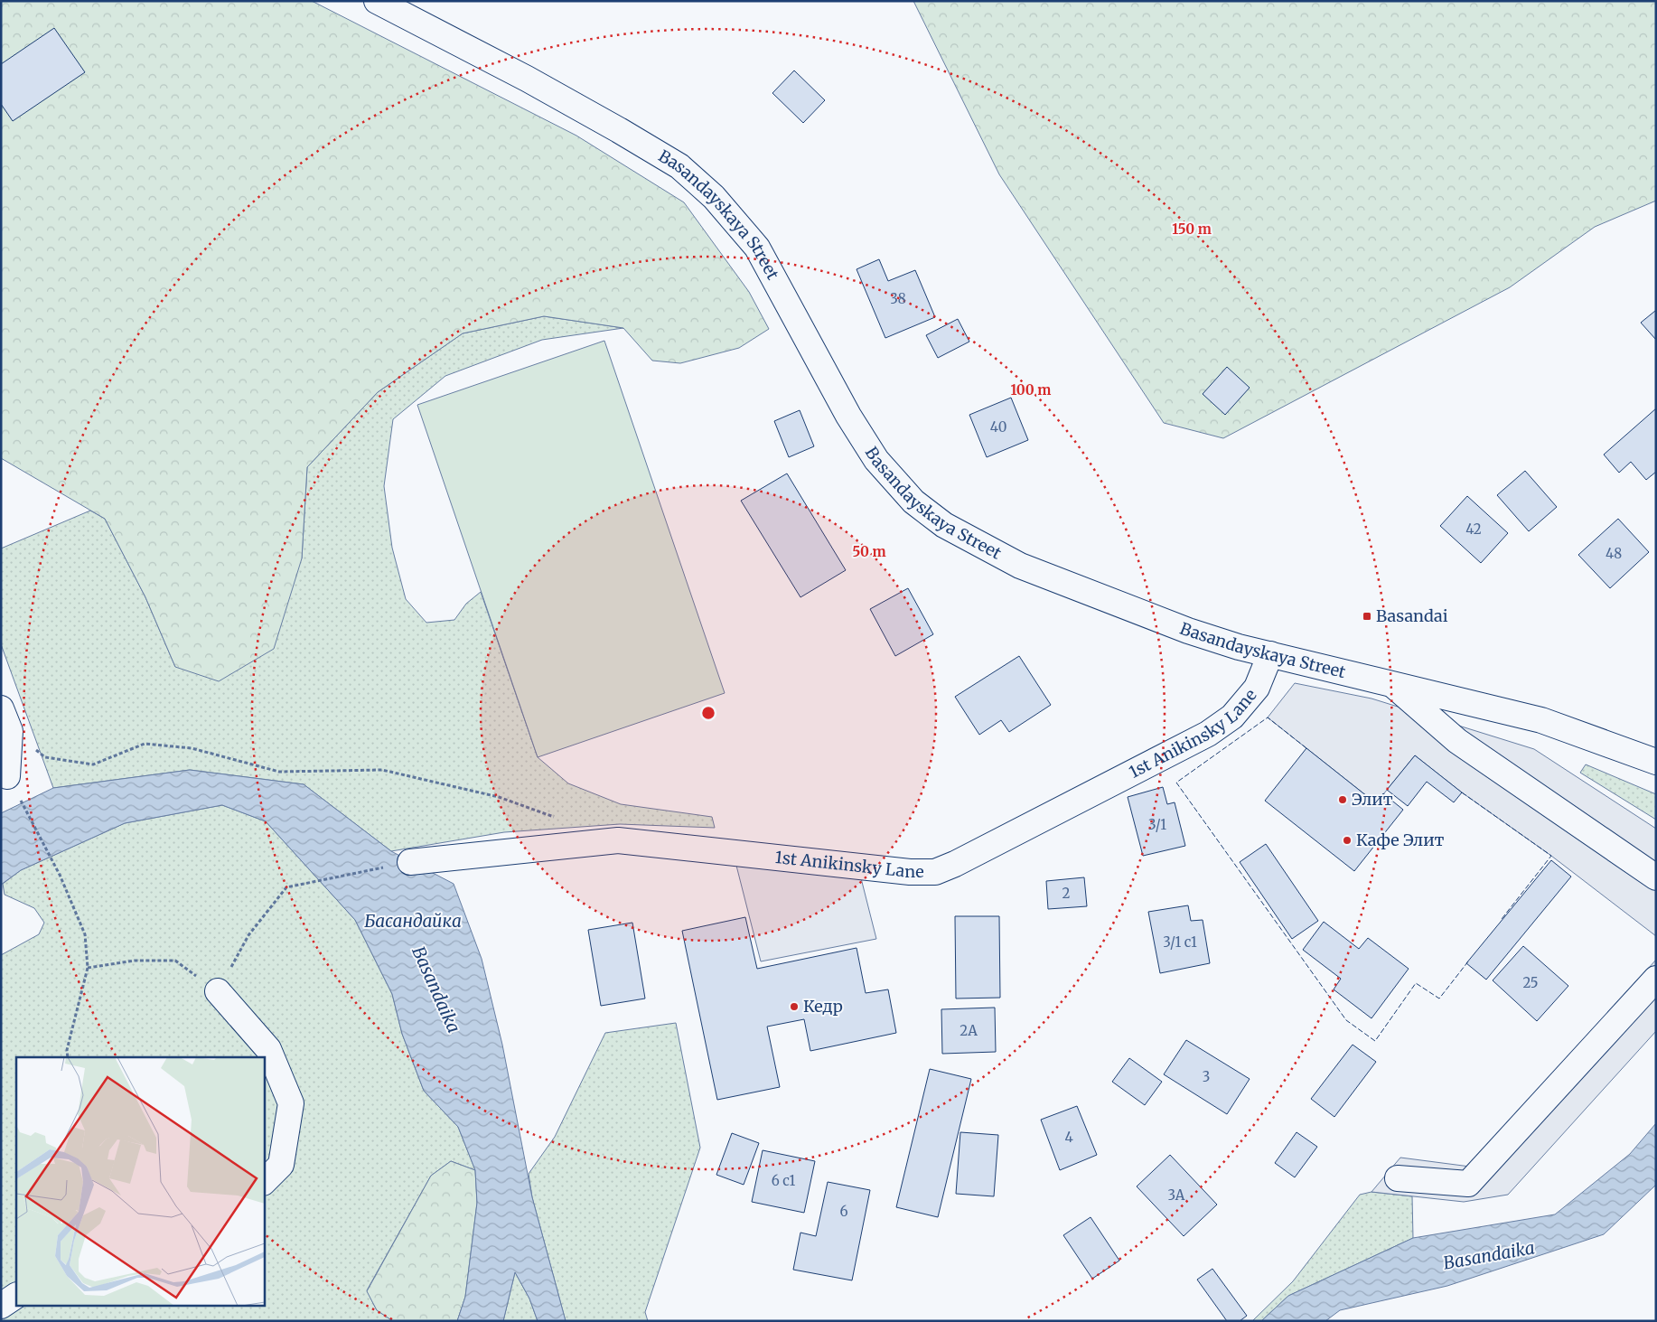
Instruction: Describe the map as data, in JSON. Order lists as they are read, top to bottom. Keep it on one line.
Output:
{"streets":{"street":["Basandayskaya Street","1st Anikinsky Lane"]},"crossings":[["Basandayskaya Street","1st Anikinsky Lane"]],"water":["Басандайка","Basandaika"],"places":{"transit":["Basandai"],"other":["Элит","Кафе Элит","Кедр"]},"house_numbers":["38","40","42","48","3/1","2","3/1 с1","25","2А","3","4","6 с1","3А","6"],"rings":["150 m","100 m","50 m"]}
